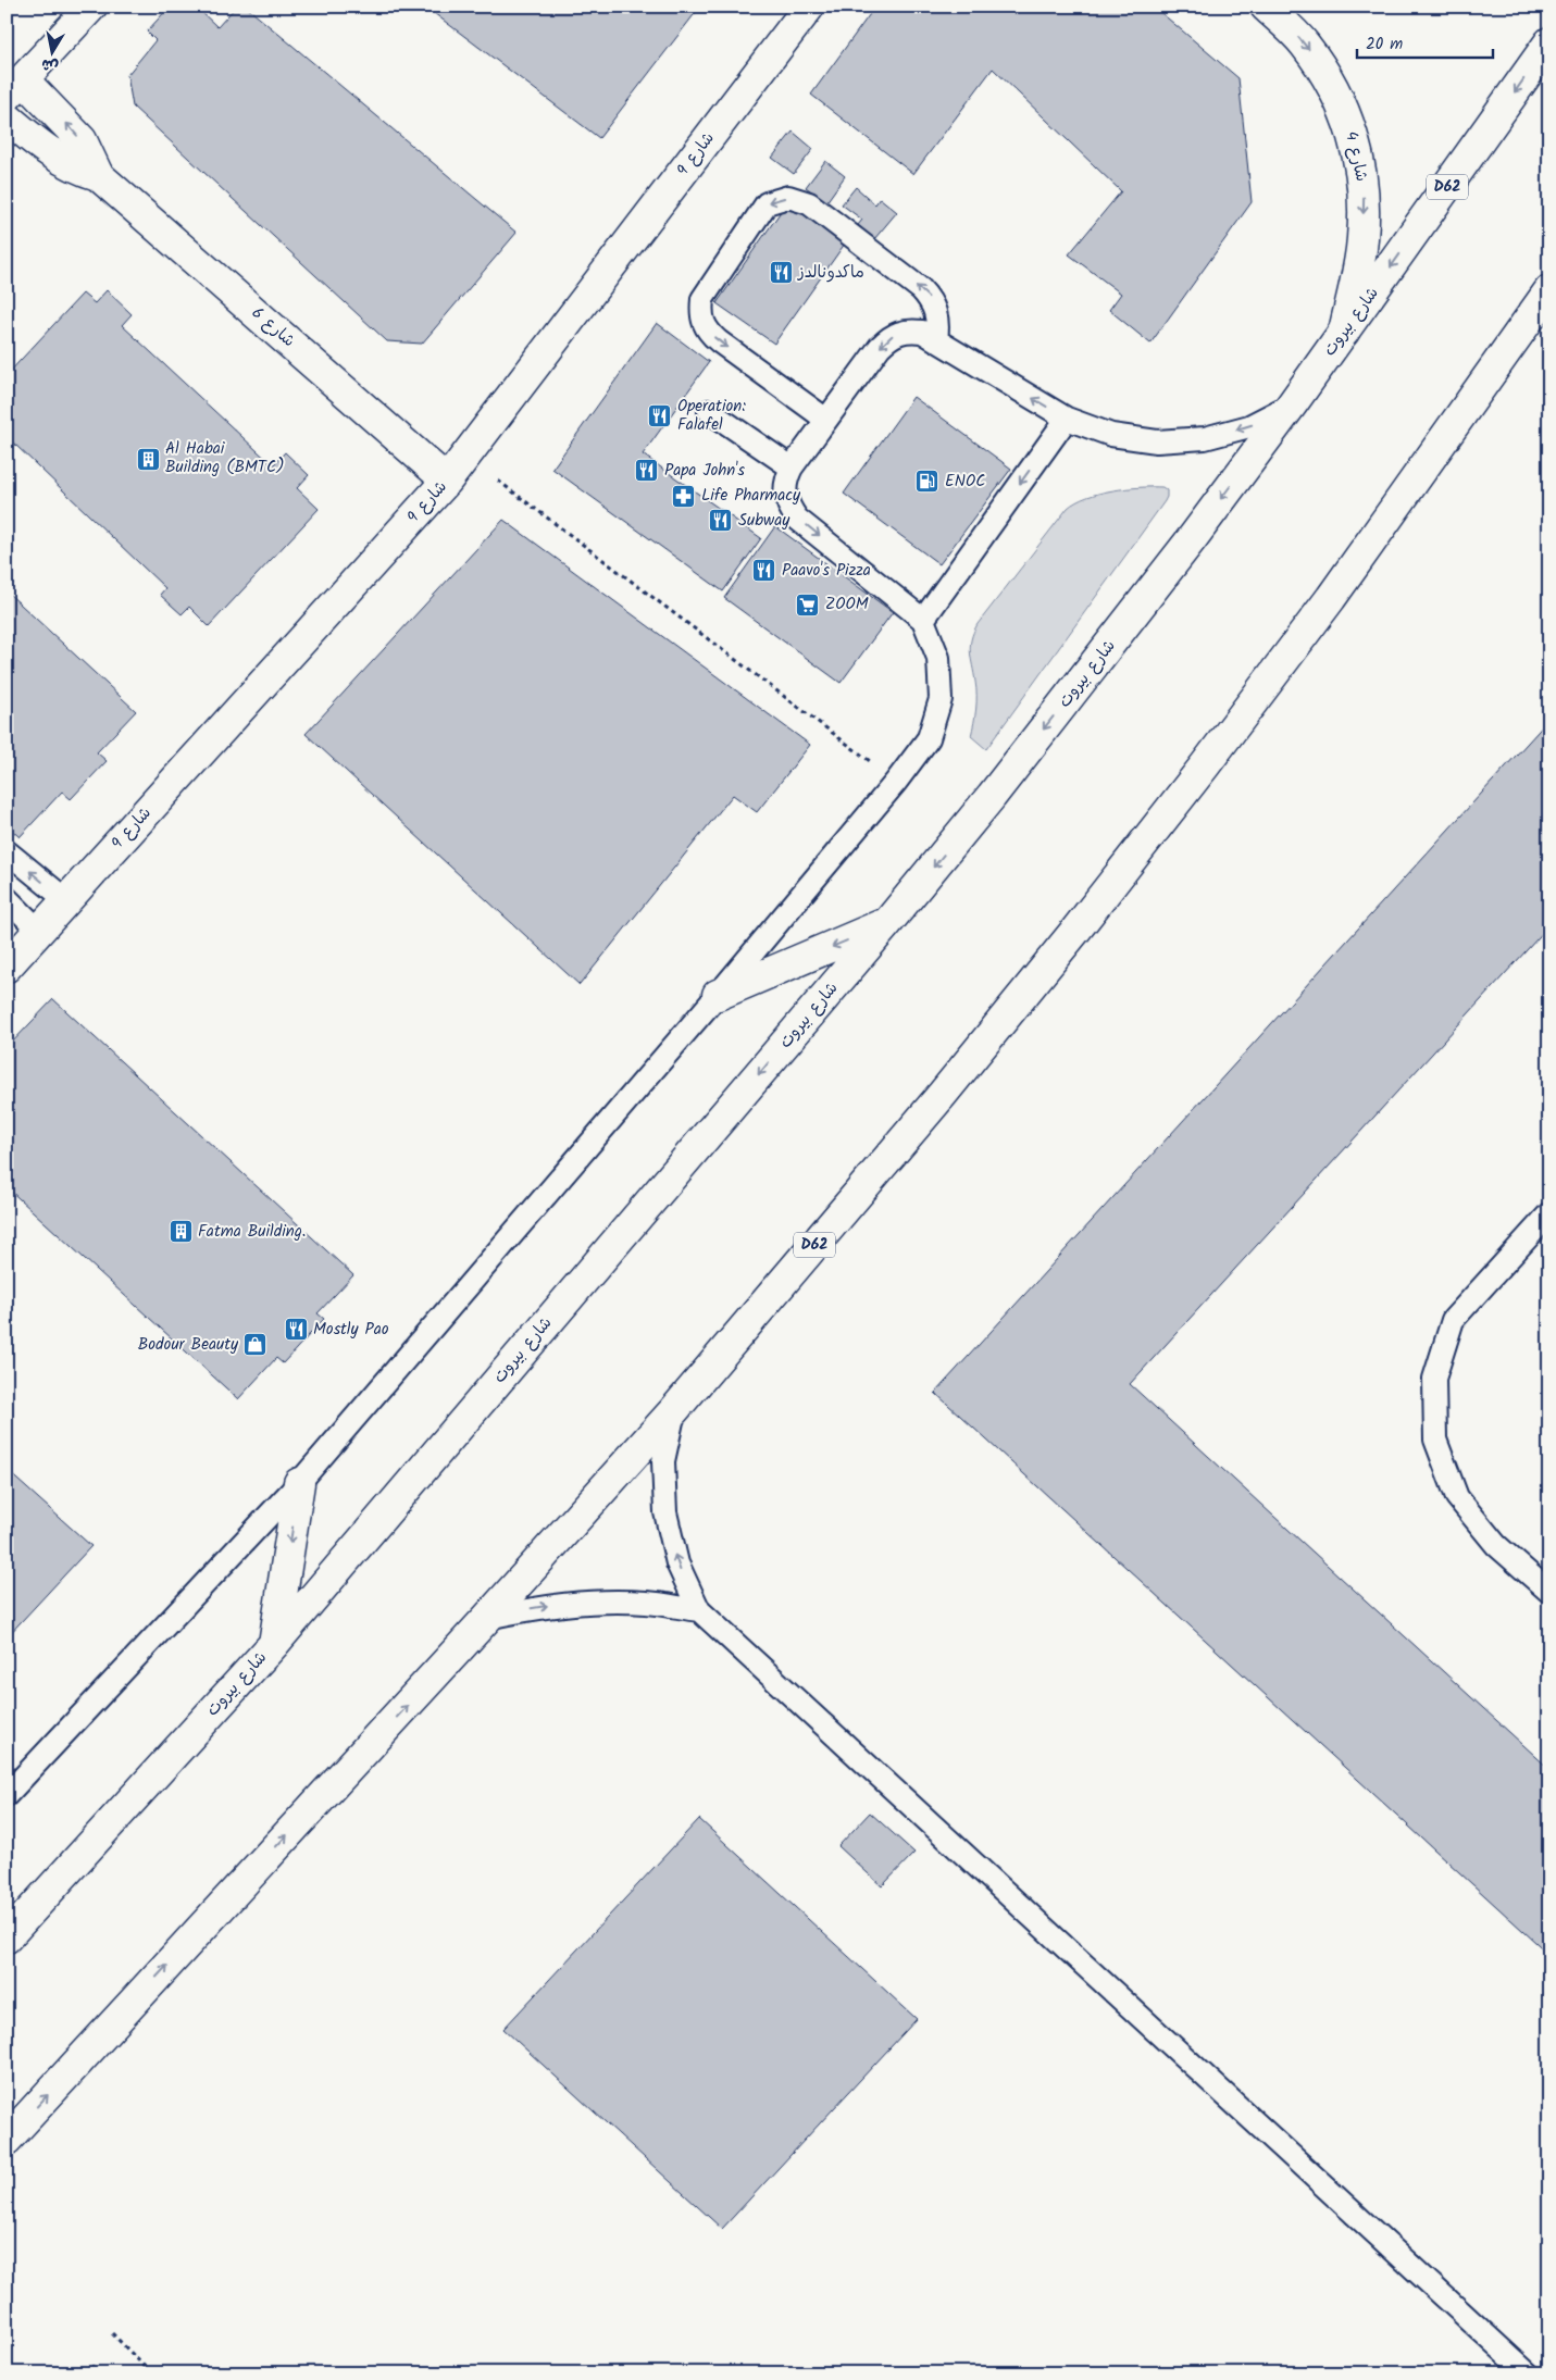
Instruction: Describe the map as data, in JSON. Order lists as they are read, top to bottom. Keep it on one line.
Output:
{"streets":{"main road":["شارع 9","شارع 4","D62","شارع بيروت","شارع 6"]},"crossings":[["شارع 9","شارع 6"],["شارع 4","شارع بيروت"]],"one_way":["شارع 4"],"places":{"restaurant":["ماكدونالدز","Operation: Falafel","Papa John's","Subway","Paavo's Pizza","Mostly Pao"],"building":["Al Habai Building (BMTC)","Fatma Building."],"fuel station":["ENOC"],"pharmacy":["Life Pharmacy"],"supermarket":["ZOOM"],"shop":["Bodour Beauty"]},"scale_bar":"20 m","north":"bottom"}
